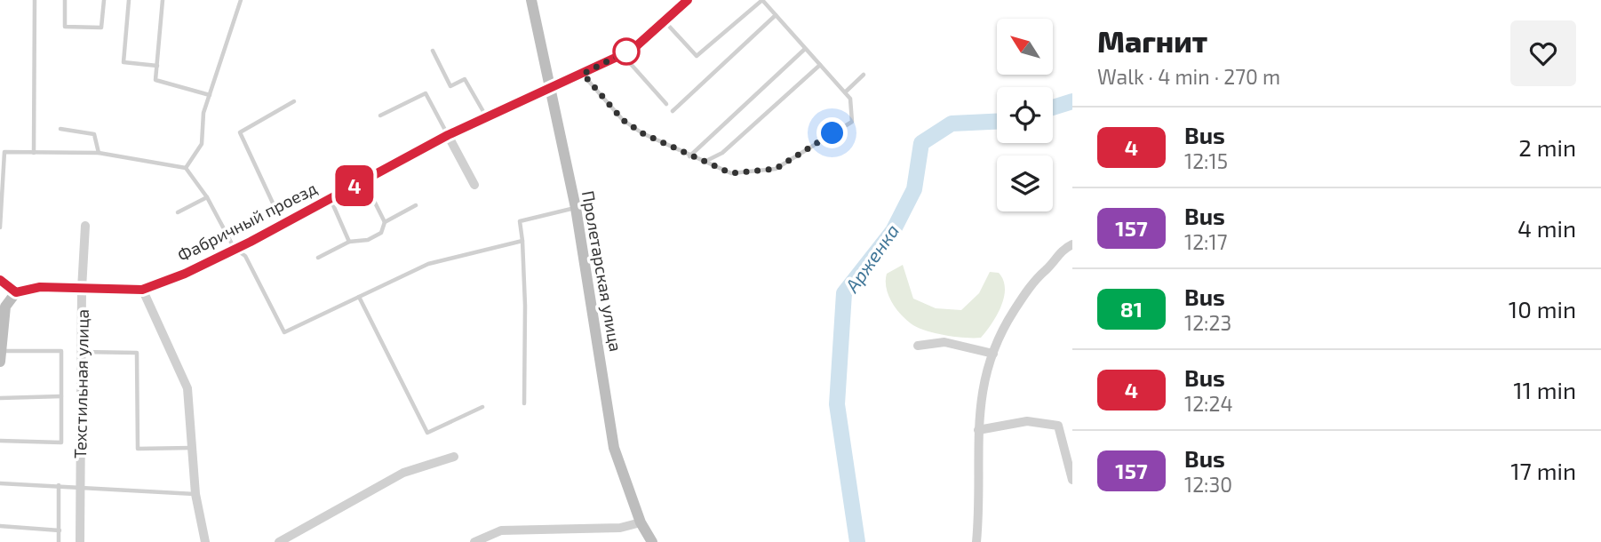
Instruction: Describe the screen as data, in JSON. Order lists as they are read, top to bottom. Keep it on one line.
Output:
{"streets":{"street":["Фабричный проезд","Пролетарская улица","Техстильная улица"]},"crossings":[["Фабричный проезд","Пролетарская улица"],["Фабричный проезд","Техстильная улица"]],"water":["Арженка"],"lines":["bus line 4"],"north":"top left","page":{"on_map":"4","heading":["Магнит","Walk · 4 min · 270 m"],"list":[{"mark":"4","name":"Bus","note":"12:15","value":"2 min"},{"mark":"157","name":"Bus","note":"12:17","value":"4 min"},{"mark":"81","name":"Bus","note":"12:23","value":"10 min"},{"mark":"4","name":"Bus","note":"12:24","value":"11 min"},{"mark":"157","name":"Bus","note":"12:30","value":"17 min"}]}}
